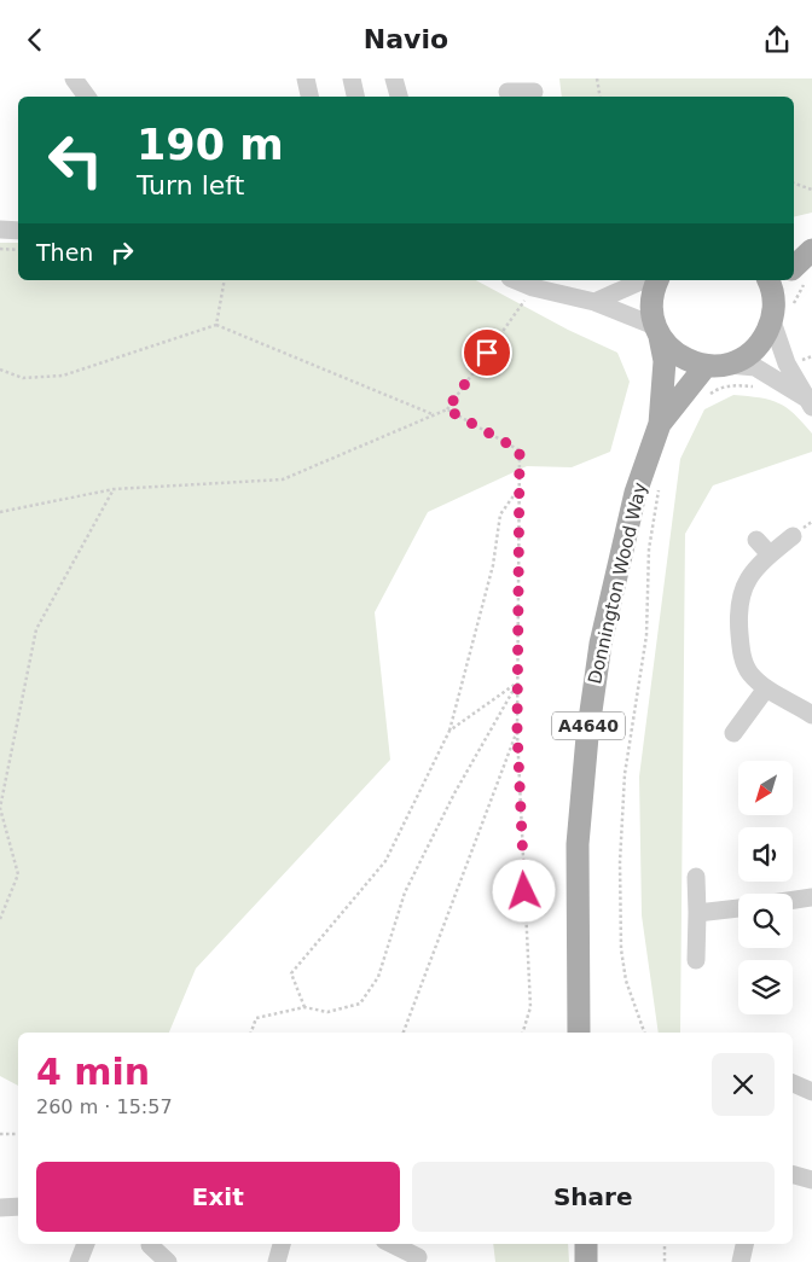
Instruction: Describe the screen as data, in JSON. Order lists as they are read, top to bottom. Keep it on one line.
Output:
{"streets":{"main road":["Donnington Wood Way","A4640"]},"crossings":[["Donnington Wood Way","A4640"]],"north":"bottom left","page":{"header":"Navio","turn":["190 m","Turn left"],"then":"Then","heading":["4 min","260 m · 15:57"],"buttons":["Exit","Share"]}}
